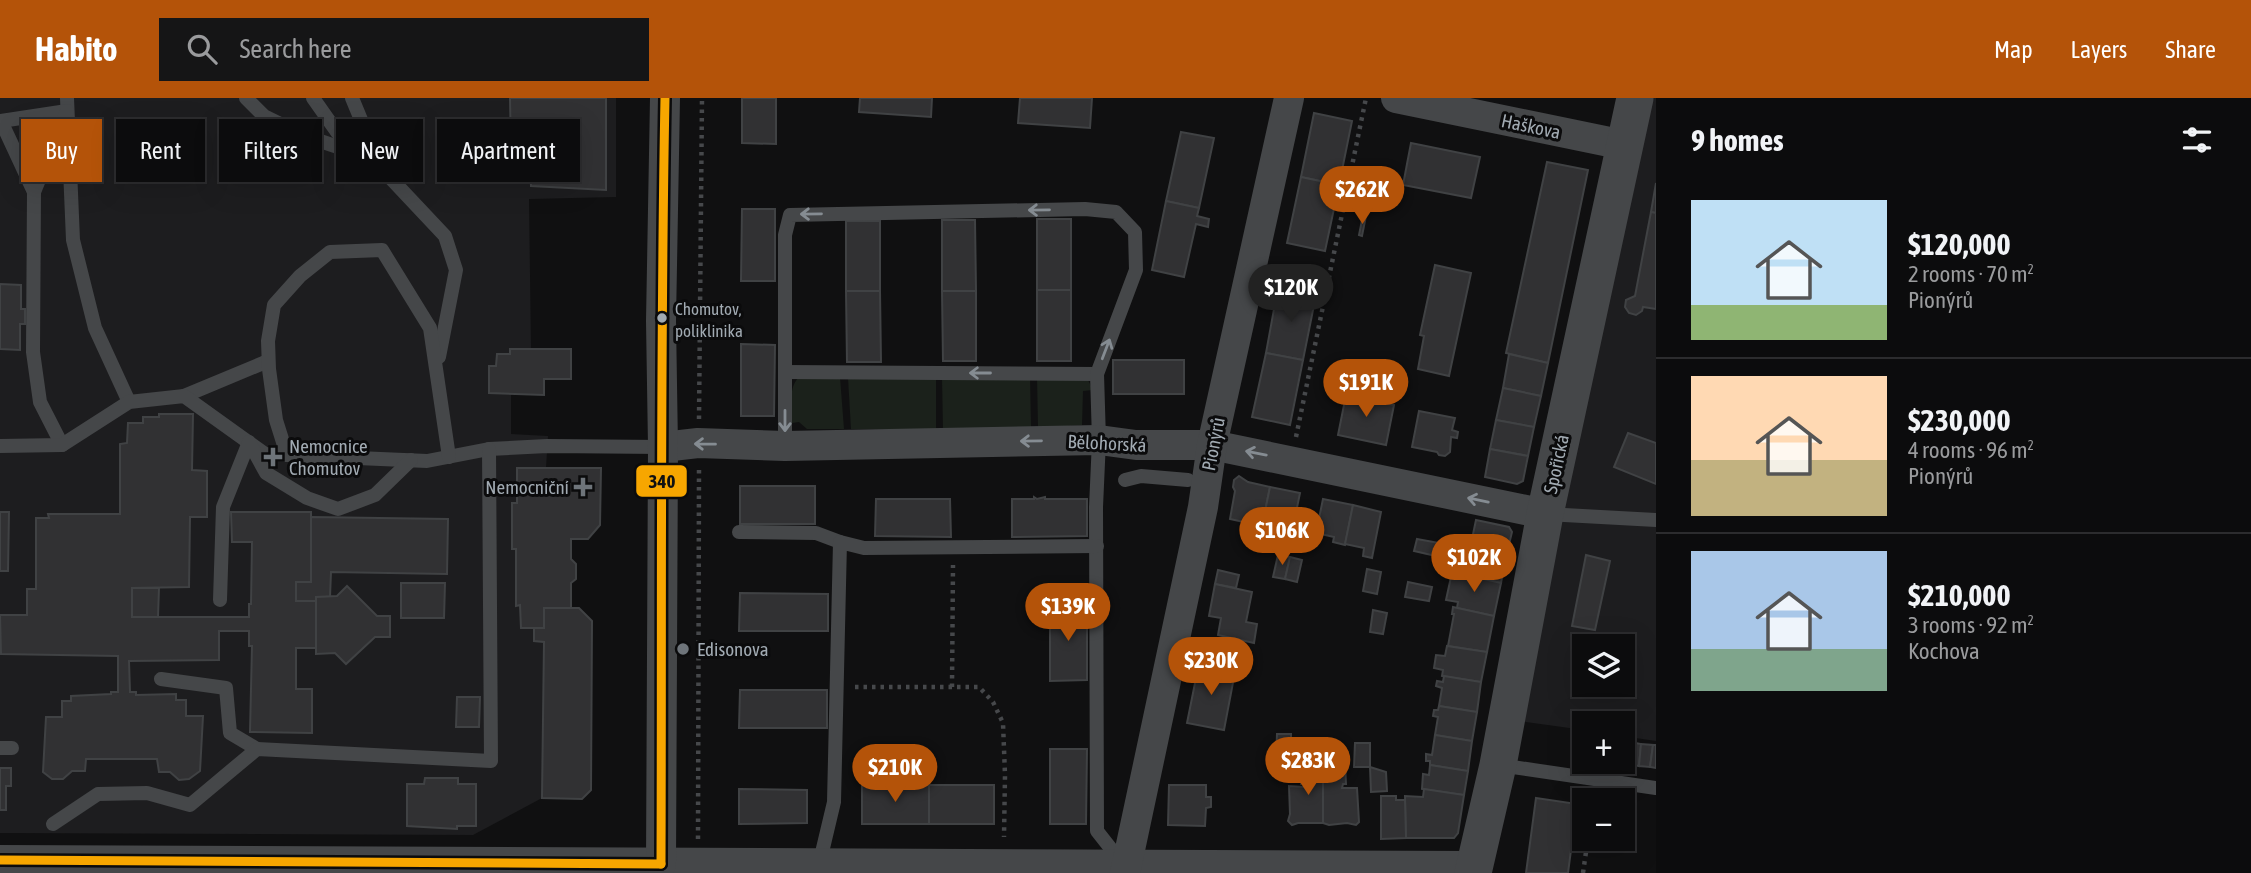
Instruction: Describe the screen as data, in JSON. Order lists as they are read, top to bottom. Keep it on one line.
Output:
{"streets":{"street":["Haškova","Bělohorská","Pionýrů","Spořická"]},"crossings":[["Haškova","Spořická"],["Bělohorská","Pionýrů"],["Bělohorská","Spořická"]],"one_way":["Bělohorská"],"places":{"other":["Chomutov, poliklinika","Edisonova"],"health":["Nemocnice Chomutov","Nemocniční"]},"lines":["transit line 340"],"page":{"header":"Habito","search":"Search here","nav":["Map","Layers","Share"],"heading":"9 homes","chip":["Buy","Rent","Filters","New","Apartment"],"price":["$262K","$120K","$191K","$106K","$102K","$139K","$230K","$283K","$210K"],"list":[{"name":"$120,000","note":"2 rooms · 70 m² · Pionýrů"},{"name":"$230,000","note":"4 rooms · 96 m² · Pionýrů"},{"name":"$210,000","note":"3 rooms · 92 m² · Kochova"}],"map_buttons":["+","−"]}}
